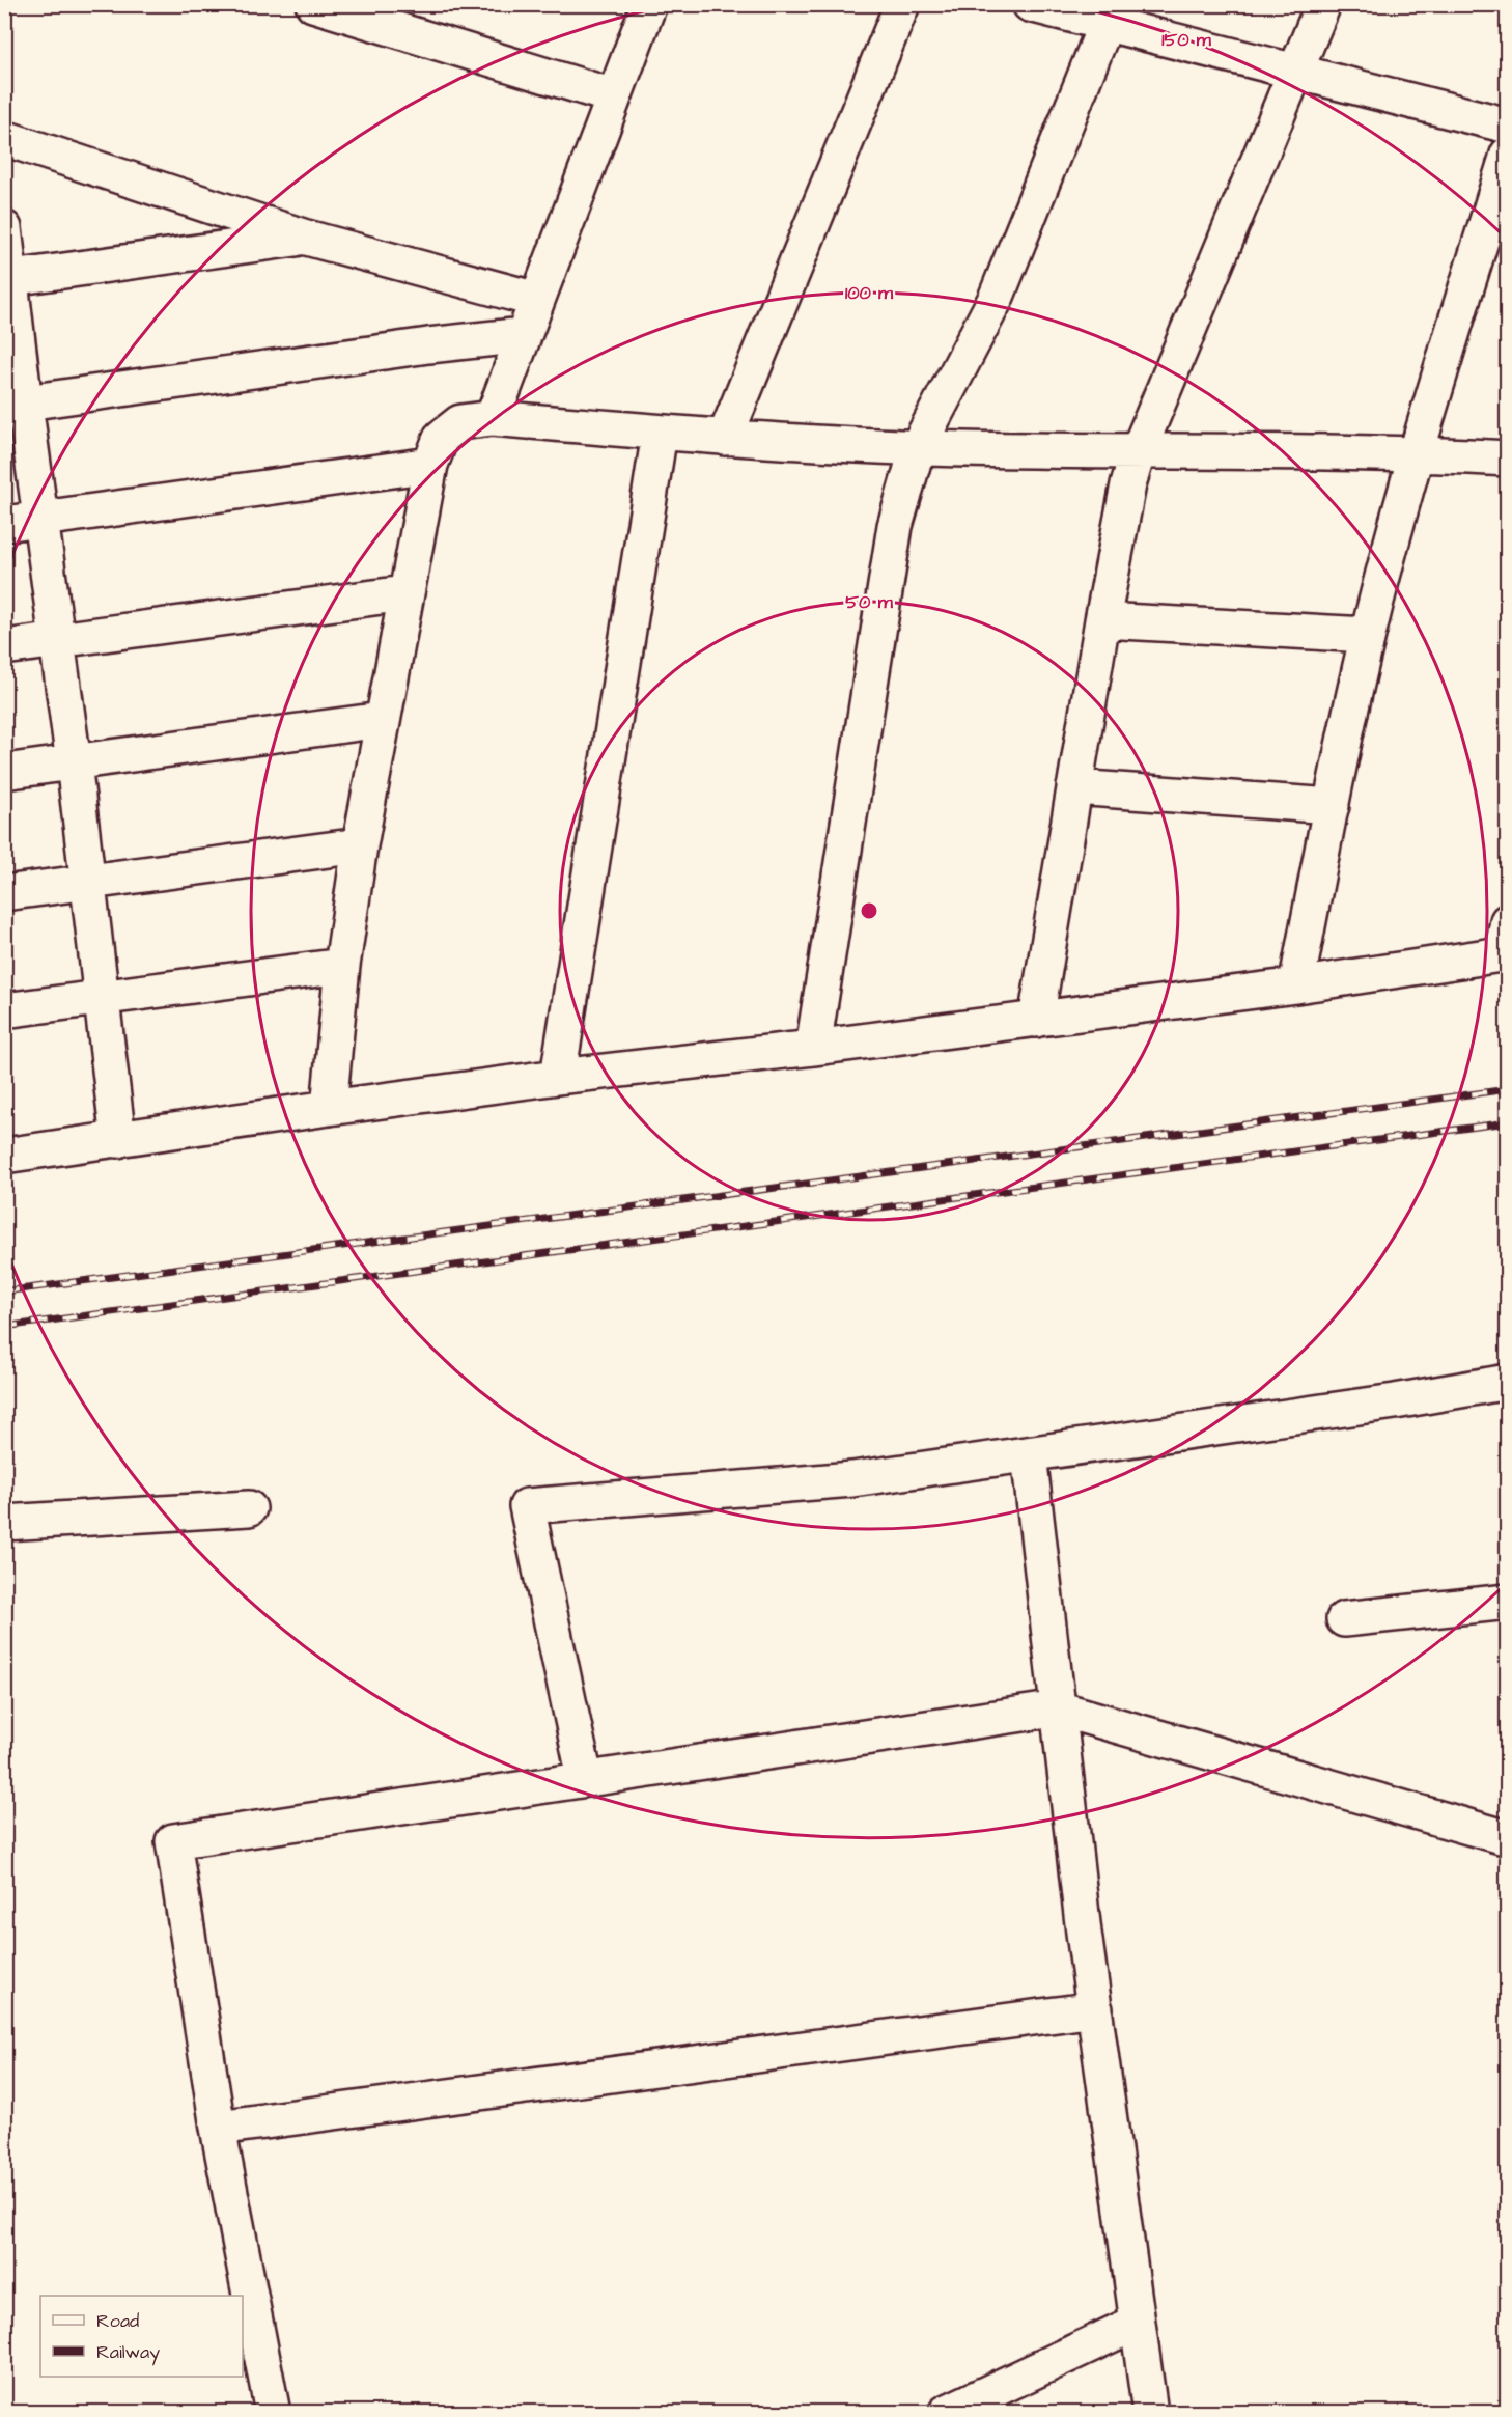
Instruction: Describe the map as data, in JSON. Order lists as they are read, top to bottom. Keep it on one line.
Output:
{"legend":["Road","Railway"],"rings":["150 m","100 m","50 m"]}
